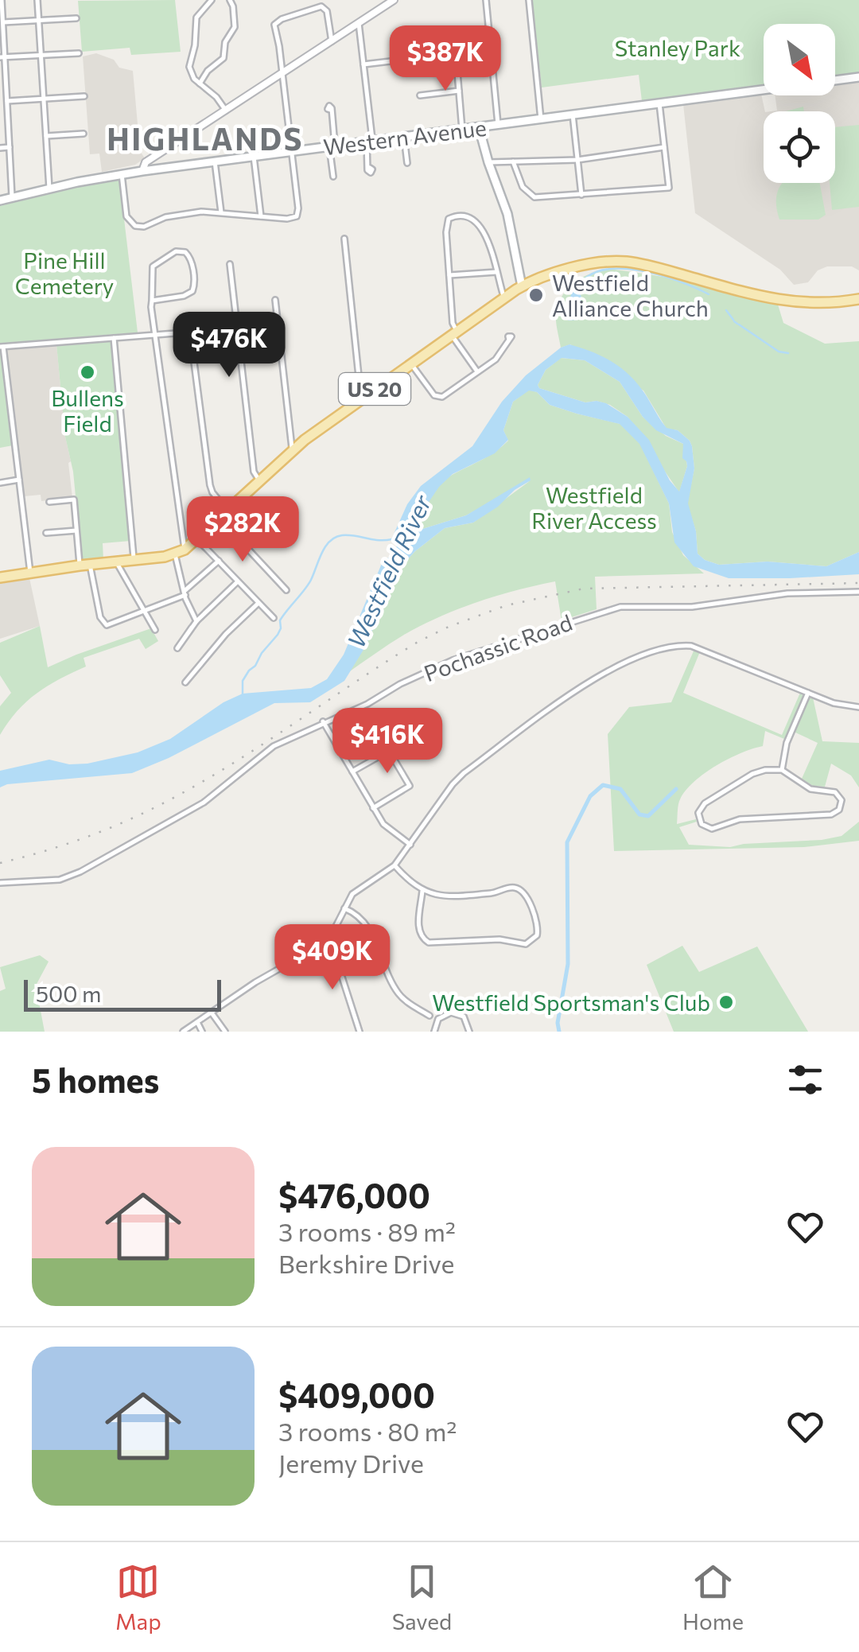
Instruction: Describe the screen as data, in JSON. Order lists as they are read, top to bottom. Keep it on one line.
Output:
{"streets":{"main road":["Western Avenue","US 20"],"street":["Pochassic Road"]},"districts":["HIGHLANDS"],"water":["Westfield River"],"parks":["Stanley Park","Pine Hill Cemetery","Westfield River Access"],"places":["Westfield Alliance Church","Bullens Field","Westfield Sportsman's Club"],"scale_bar":"500 m","north":"bottom right","page":{"price":["$387K","$476K","$282K","$416K","$409K"],"scale":"500 m","heading":"5 homes","list":[{"name":"$476,000","note":"3 rooms · 89 m² · Berkshire Drive"},{"name":"$409,000","note":"3 rooms · 80 m² · Jeremy Drive"}],"tabs":["Map","Saved","Home"]}}
